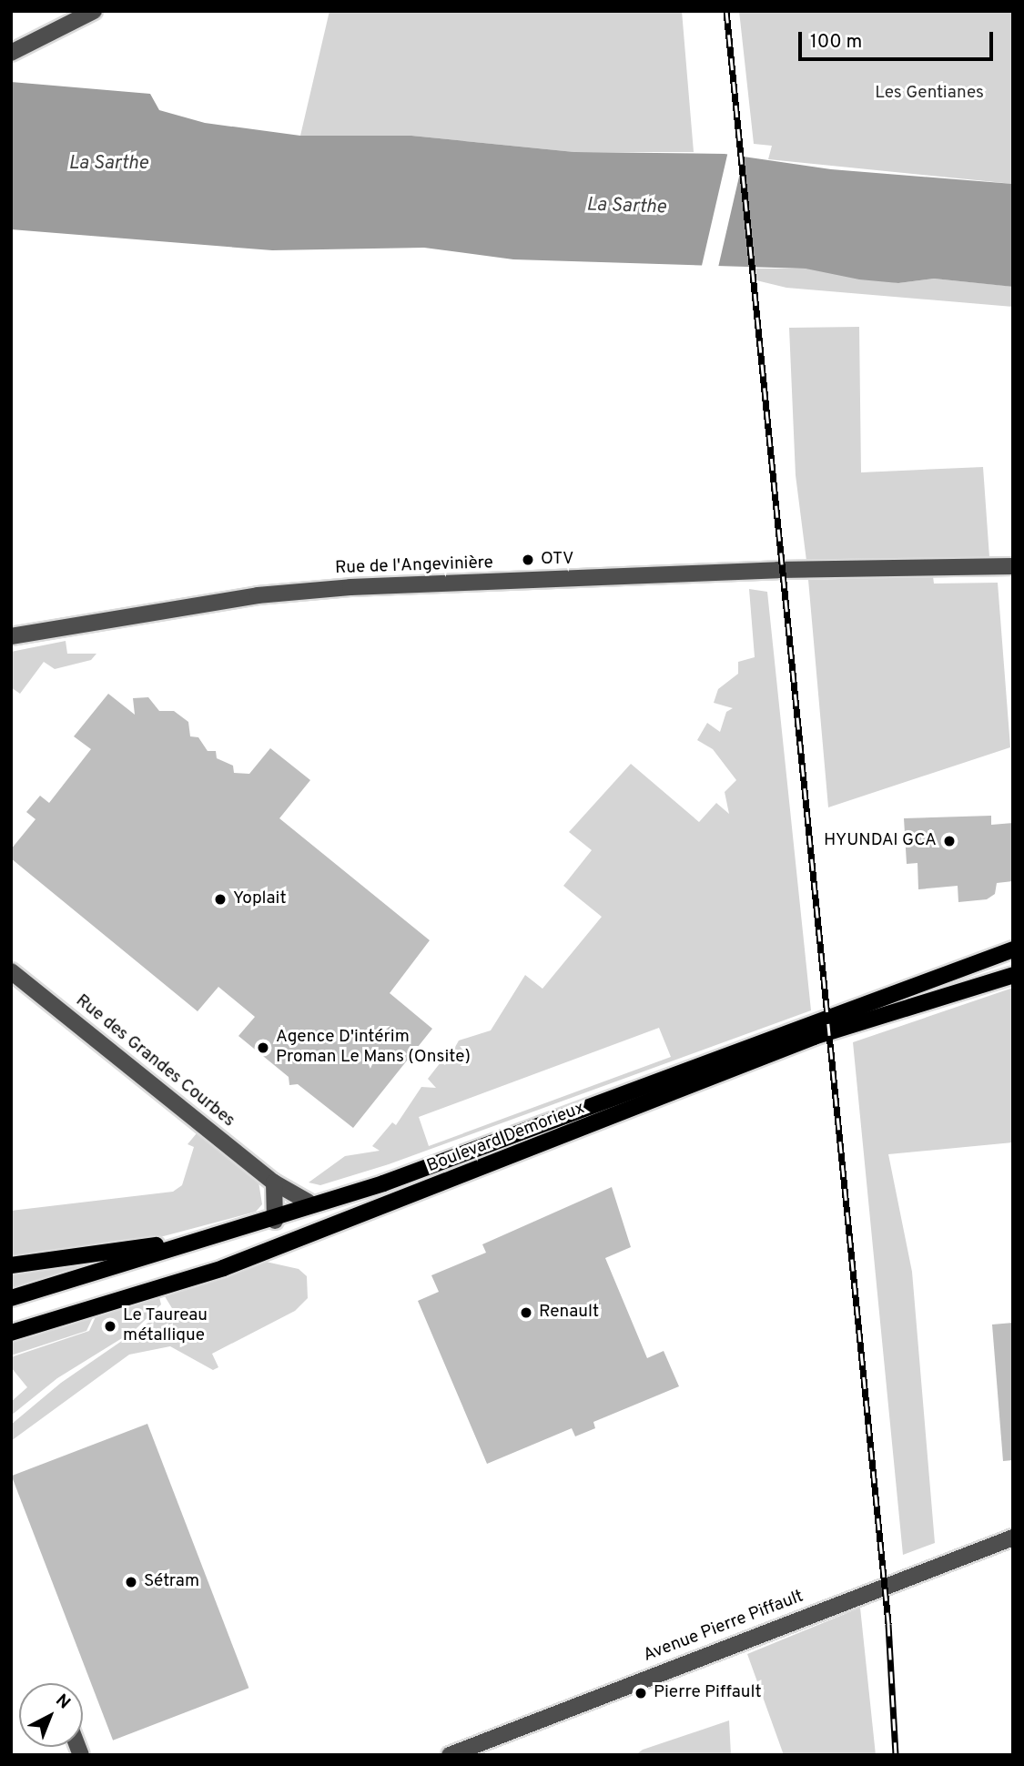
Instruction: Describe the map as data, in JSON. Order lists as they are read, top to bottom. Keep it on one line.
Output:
{"streets":{"main road":["Boulevard Demorieux"],"street":["Rue de l'Angevinière","Rue des Grandes Courbes","Avenue Pierre Piffault"]},"water":["La Sarthe"],"parks":["Les Gentianes"],"places":["OTV","HYUNDAI GCA","Yoplait","Agence D'intérim Proman Le Mans (Onsite)","Renault","Le Taureau métallique","Sétram","Pierre Piffault"],"scale_bar":"100 m","north":"top right"}
